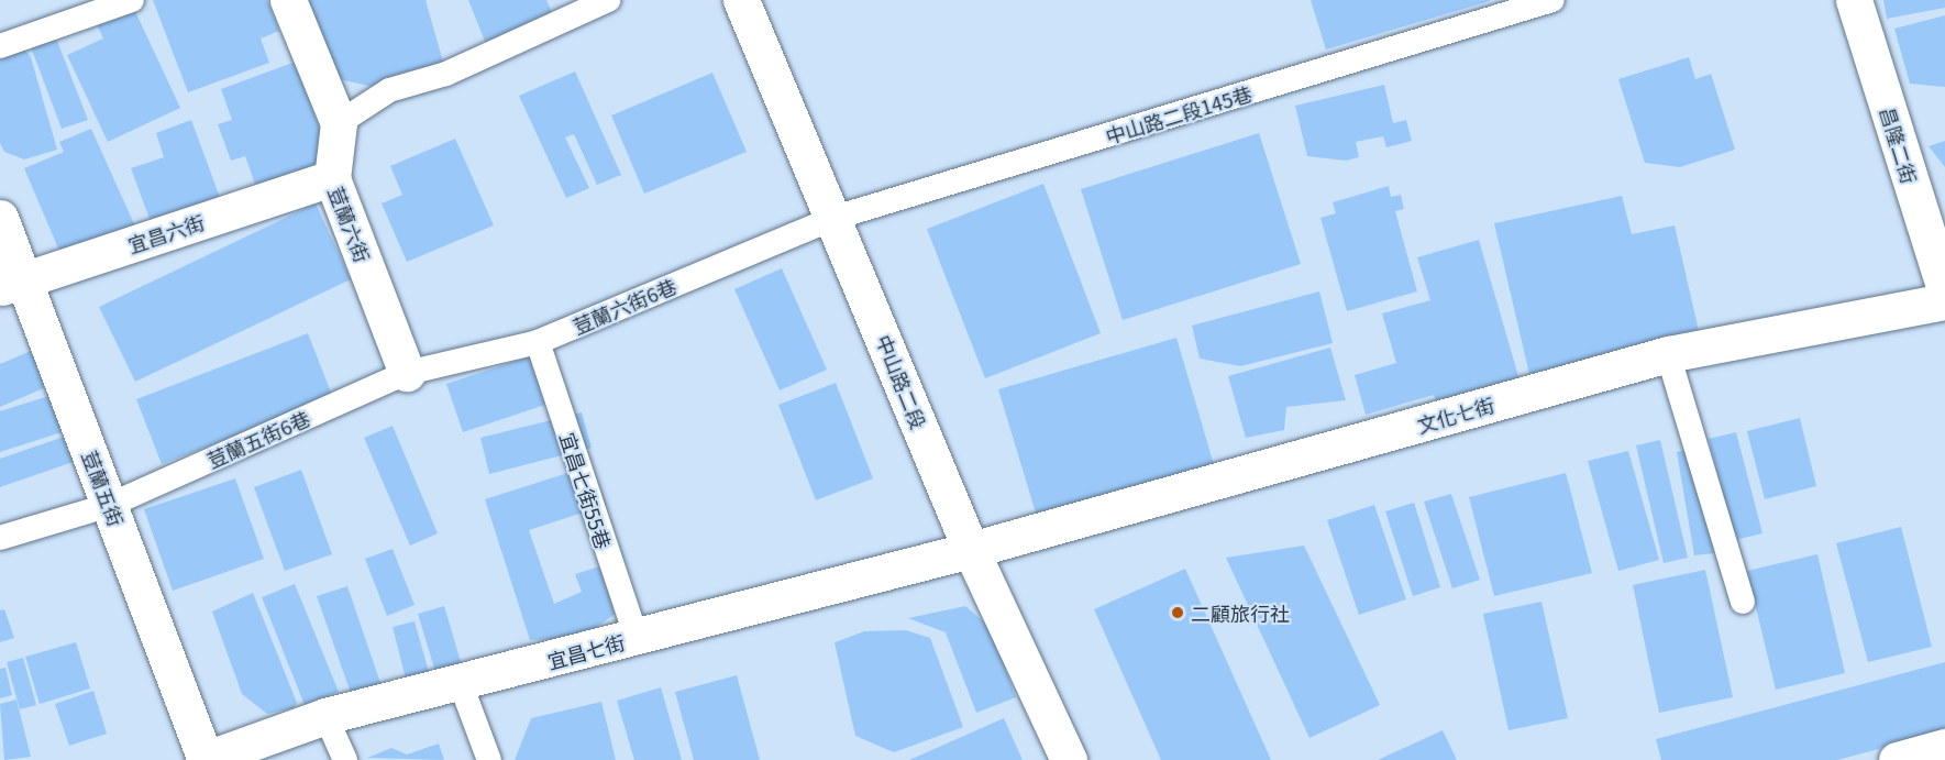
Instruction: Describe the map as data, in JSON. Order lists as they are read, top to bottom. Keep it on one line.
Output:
{"streets":{"street":["昌隆二街","荳蘭六街","宜昌六街","中山路二段","文化七街","荳蘭五街","宜昌七街"],"lane":["中山路二段145巷","荳蘭六街6巷","荳蘭五街6巷","宜昌七街55巷"]},"crossings":[["中山路二段145巷","荳蘭六街6巷"],["中山路二段145巷","中山路二段"],["荳蘭六街","宜昌六街"],["荳蘭六街","荳蘭六街6巷"],["荳蘭六街","荳蘭五街6巷"],["宜昌六街","荳蘭五街"],["荳蘭六街6巷","中山路二段"],["荳蘭六街6巷","荳蘭五街6巷"],["荳蘭六街6巷","宜昌七街55巷"],["中山路二段","文化七街"],["中山路二段","宜昌七街"],["文化七街","宜昌七街"],["荳蘭五街6巷","荳蘭五街"],["荳蘭五街","宜昌七街"],["宜昌七街55巷","宜昌七街"]],"places":["二顧旅行社"]}
